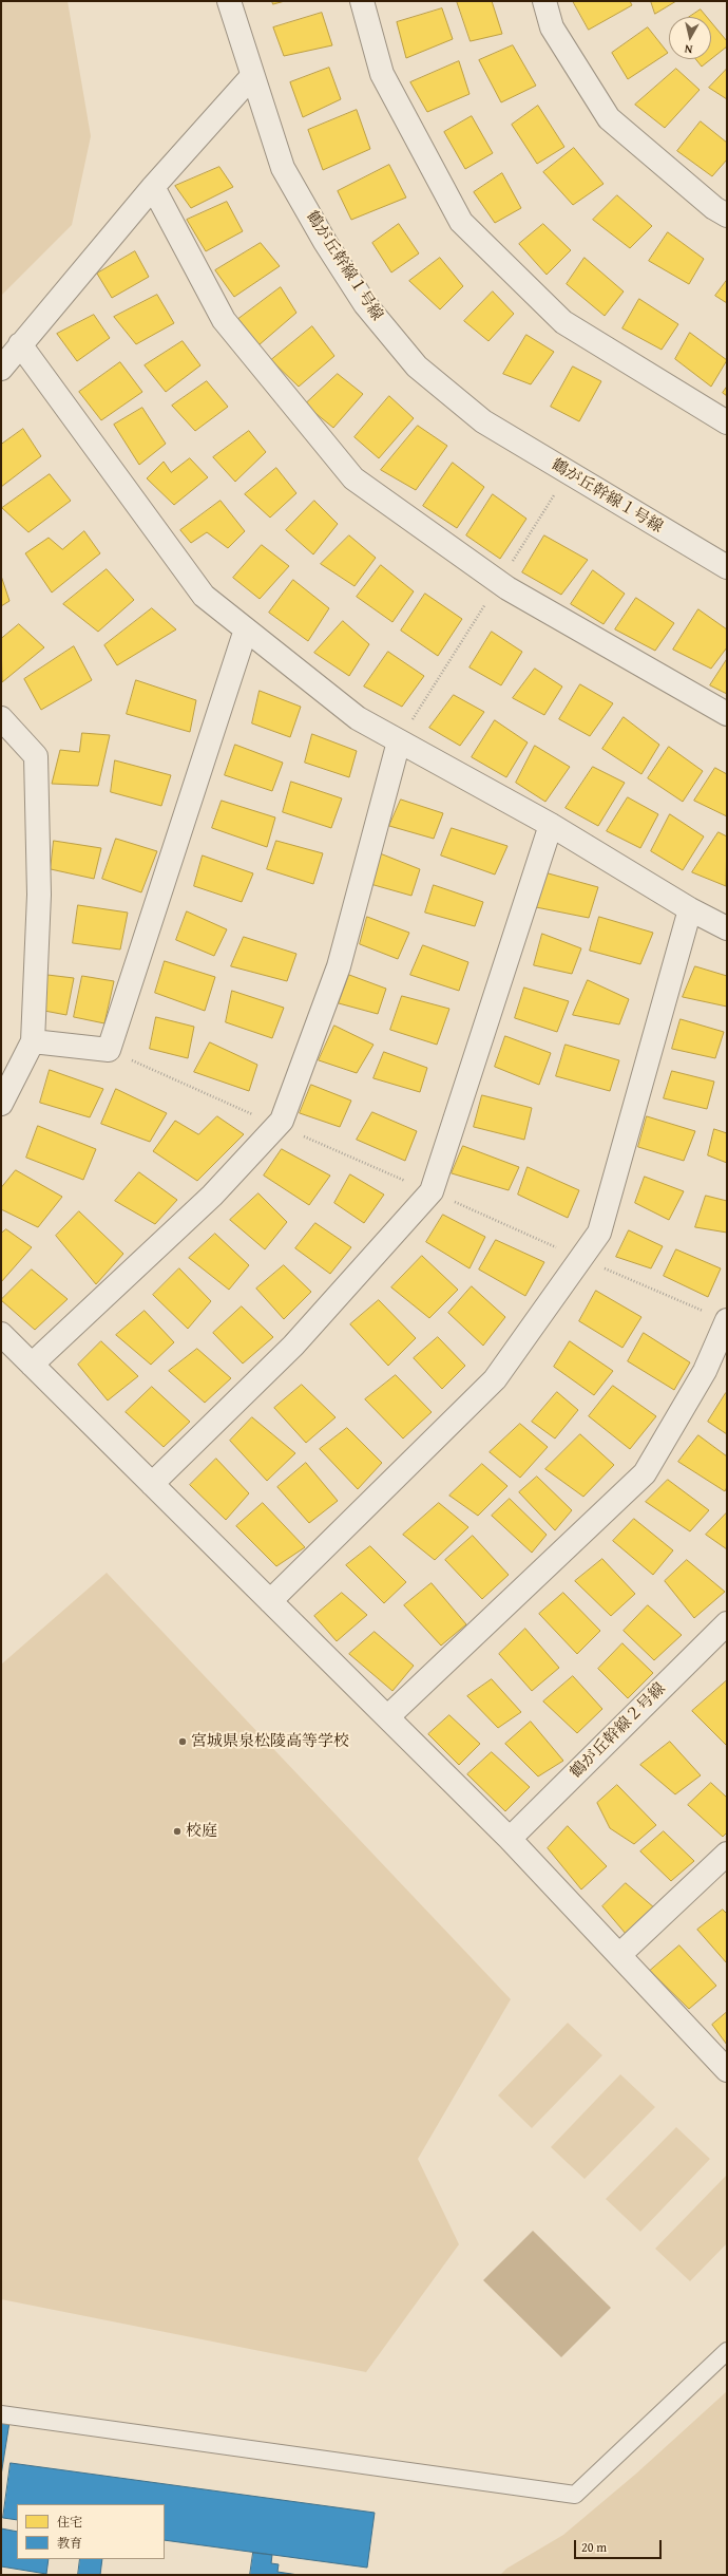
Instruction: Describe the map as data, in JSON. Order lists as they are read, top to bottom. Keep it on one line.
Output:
{"streets":{"street":["鶴が丘幹線１号線","鶴が丘幹線２号線"]},"places":["宮城県泉松陵高等学校","校庭"],"legend":["住宅","教育"],"scale_bar":"20 m","north":"bottom"}
